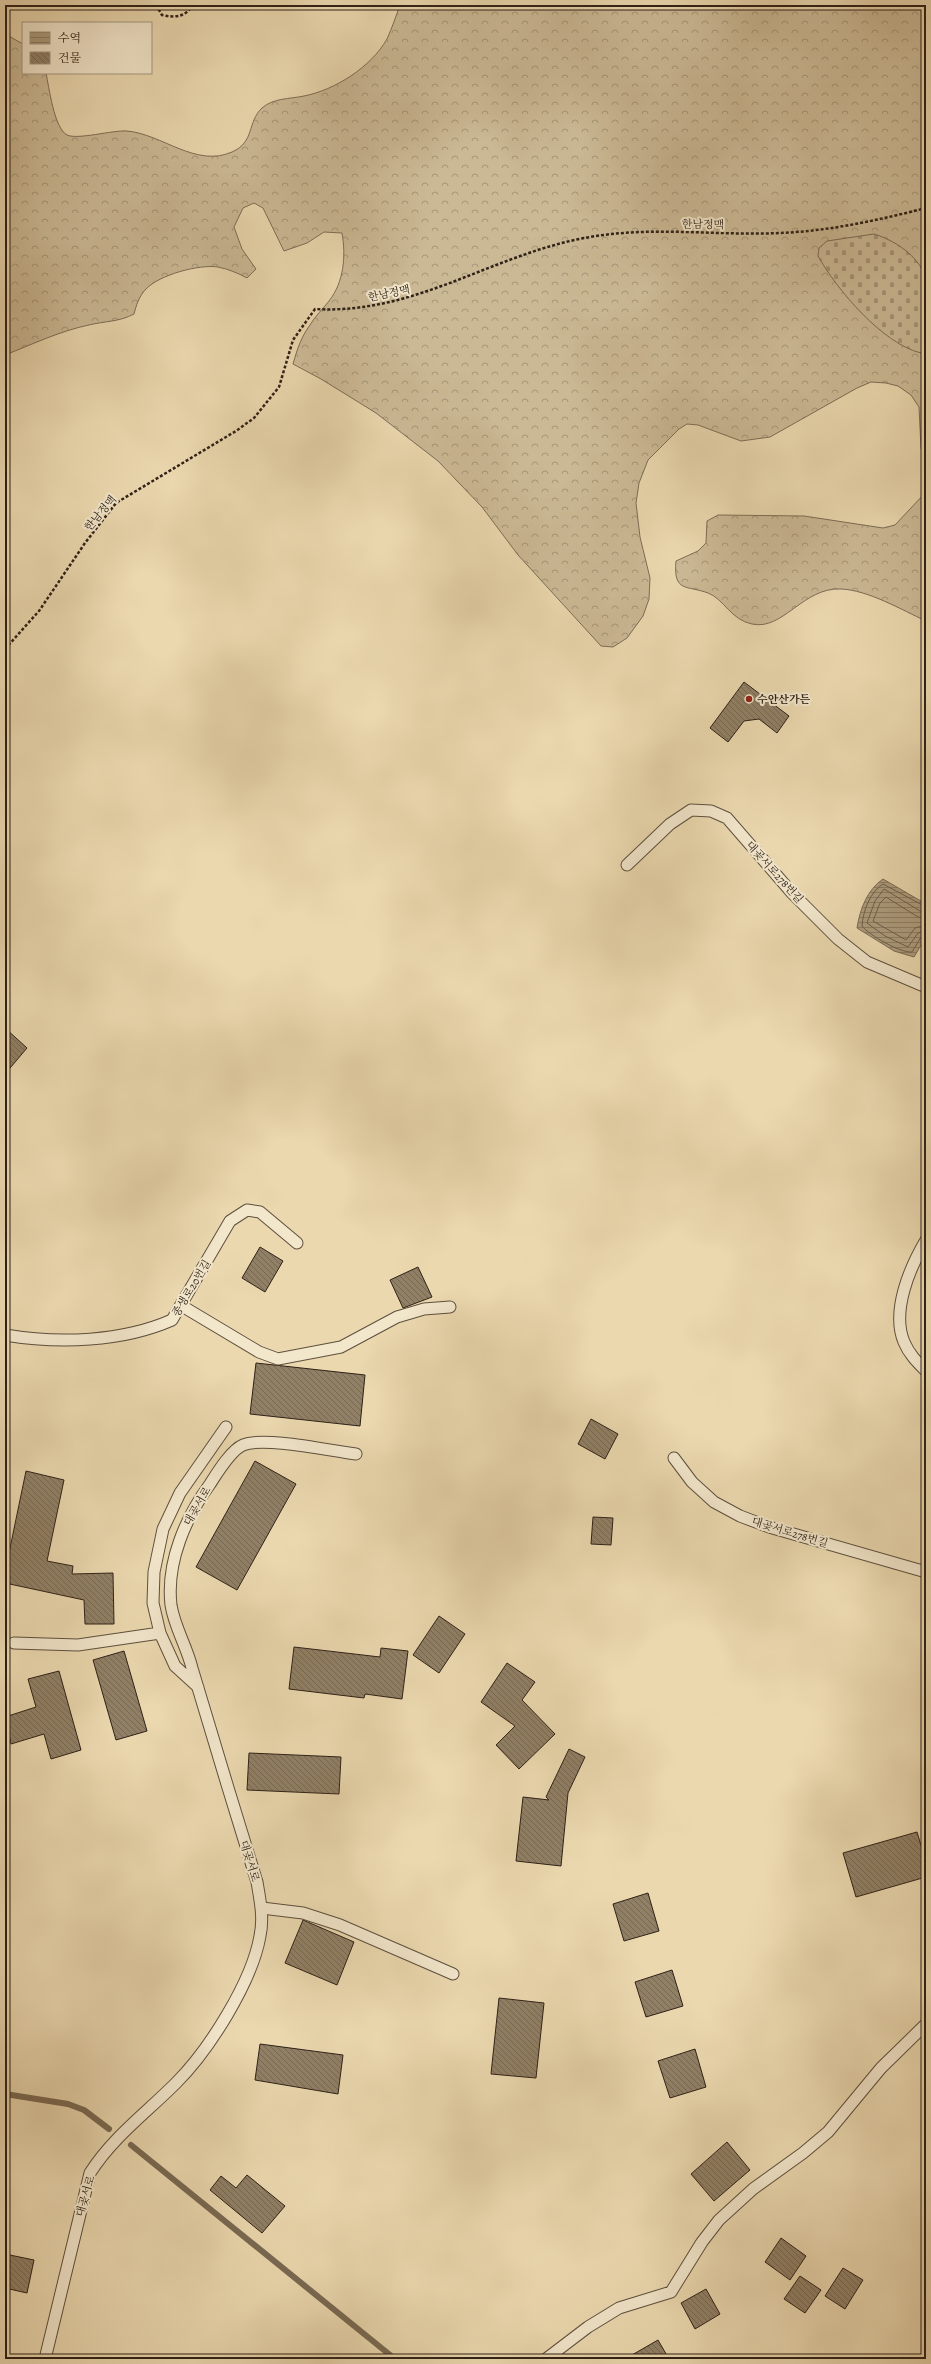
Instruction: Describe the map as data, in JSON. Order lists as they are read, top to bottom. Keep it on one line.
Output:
{"streets":{"lane":["대곶서로278번길","종생로20번길","대곶서로"],"path":["한남정맥"]},"places":["수안산가든"],"legend":["수역","건물"]}
